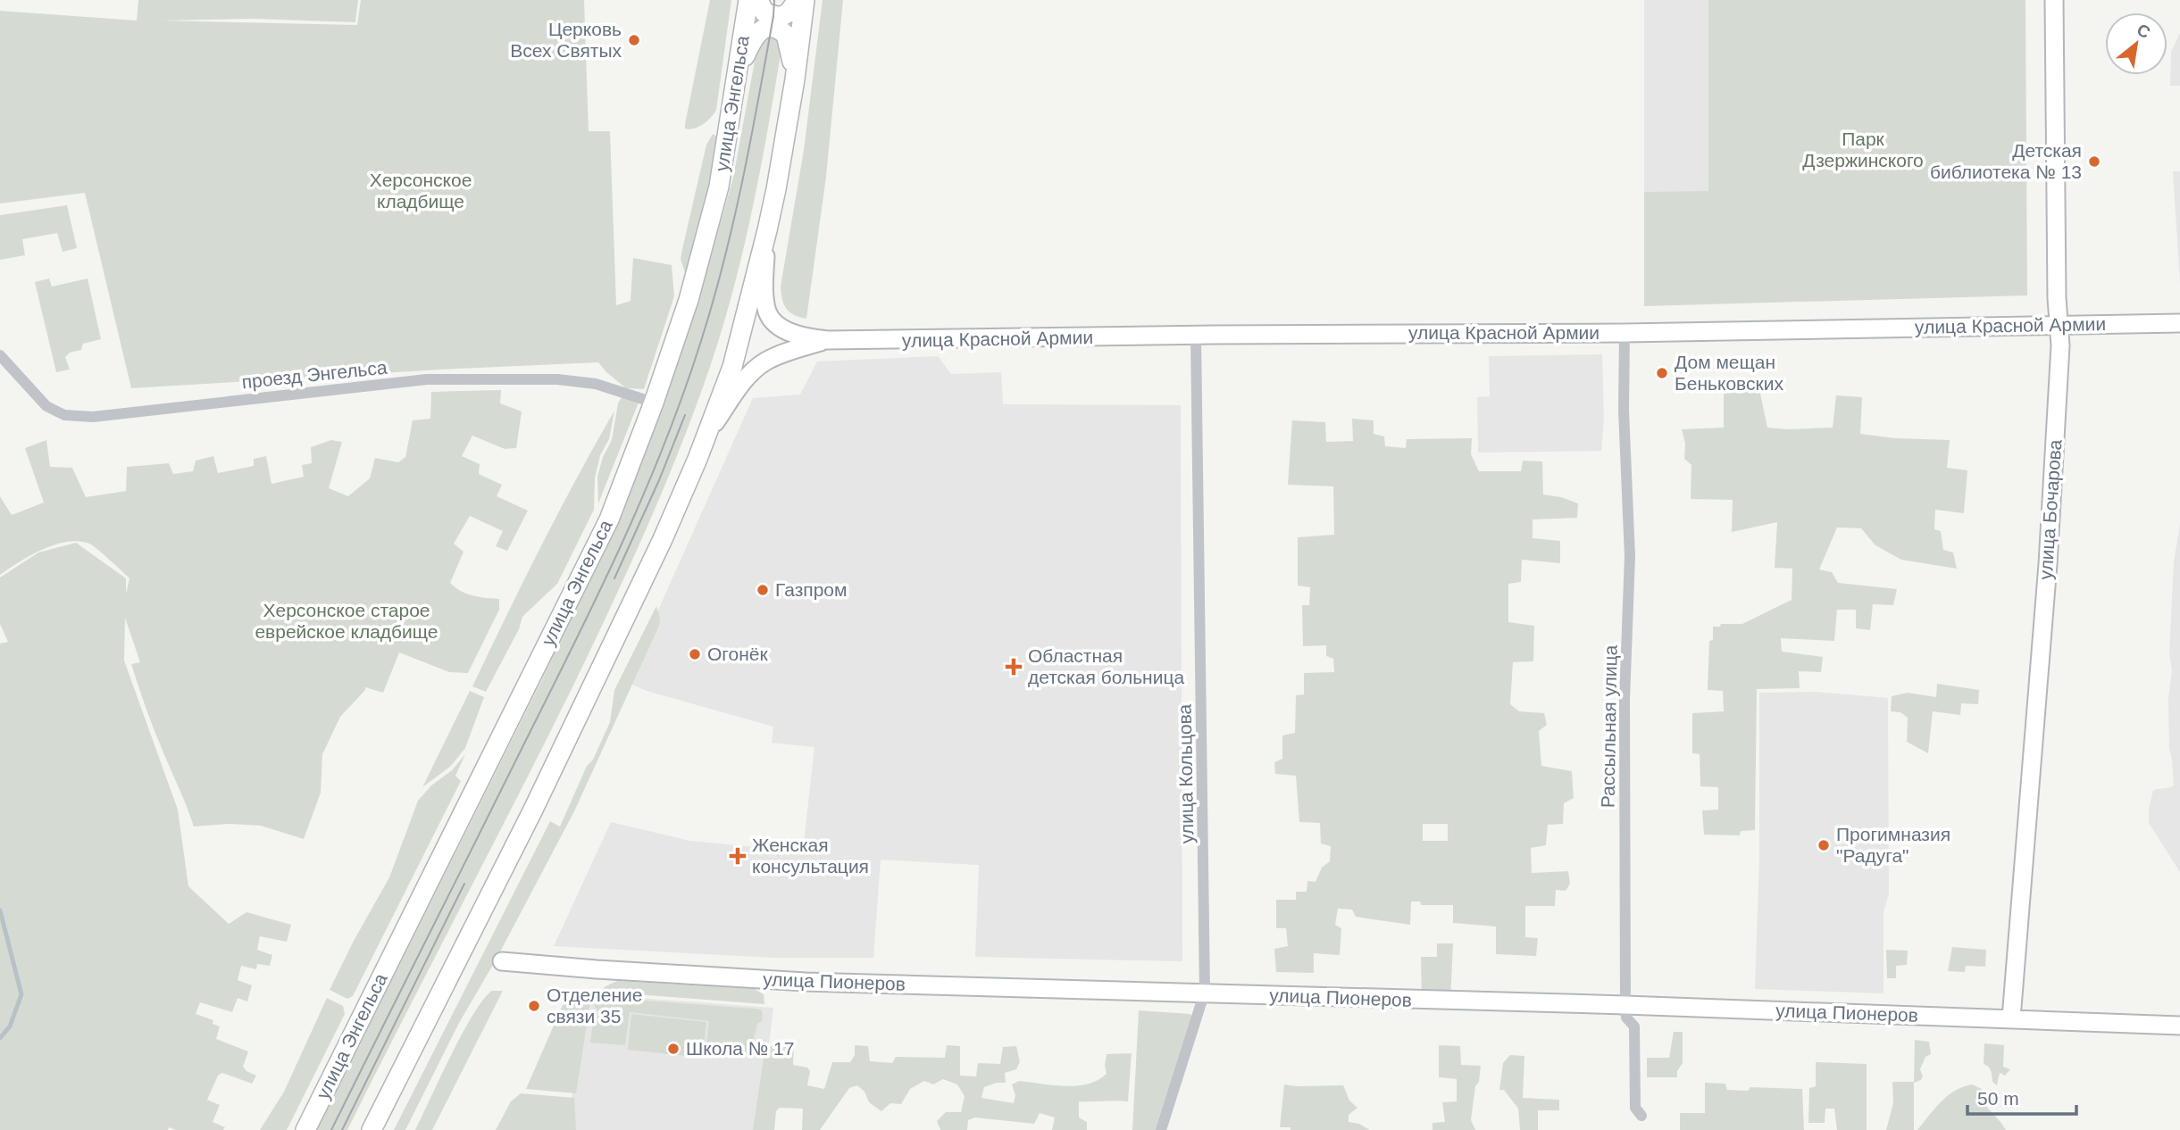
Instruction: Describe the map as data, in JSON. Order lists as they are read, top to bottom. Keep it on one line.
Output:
{"streets":{"main road":["улица Энгельса"],"street":["улица Красной Армии","проезд Энгельса","улица Бочарова","Рассыльная улица","улица Кольцова","улица Пионеров"]},"crossings":[["улица Энгельса","проезд Энгельса"],["улица Красной Армии","улица Бочарова"],["улица Красной Армии","Рассыльная улица"],["улица Красной Армии","улица Кольцова"],["улица Бочарова","улица Пионеров"],["Рассыльная улица","улица Пионеров"],["улица Кольцова","улица Пионеров"]],"parks":["Парк Дзержинского","Херсонское кладбище","Херсонское старое еврейское кладбище"],"places":{"other":["Церковь Всех Святых","Детская библиотека № 13","Дом мещан Беньковских","Газпром","Огонёк","Прогимназия \"Радуга\"","Отделение связи 35","Школа № 17"],"health":["Областная детская больница","Женская консультация"]},"scale_bar":"50 m","north":"top right"}
